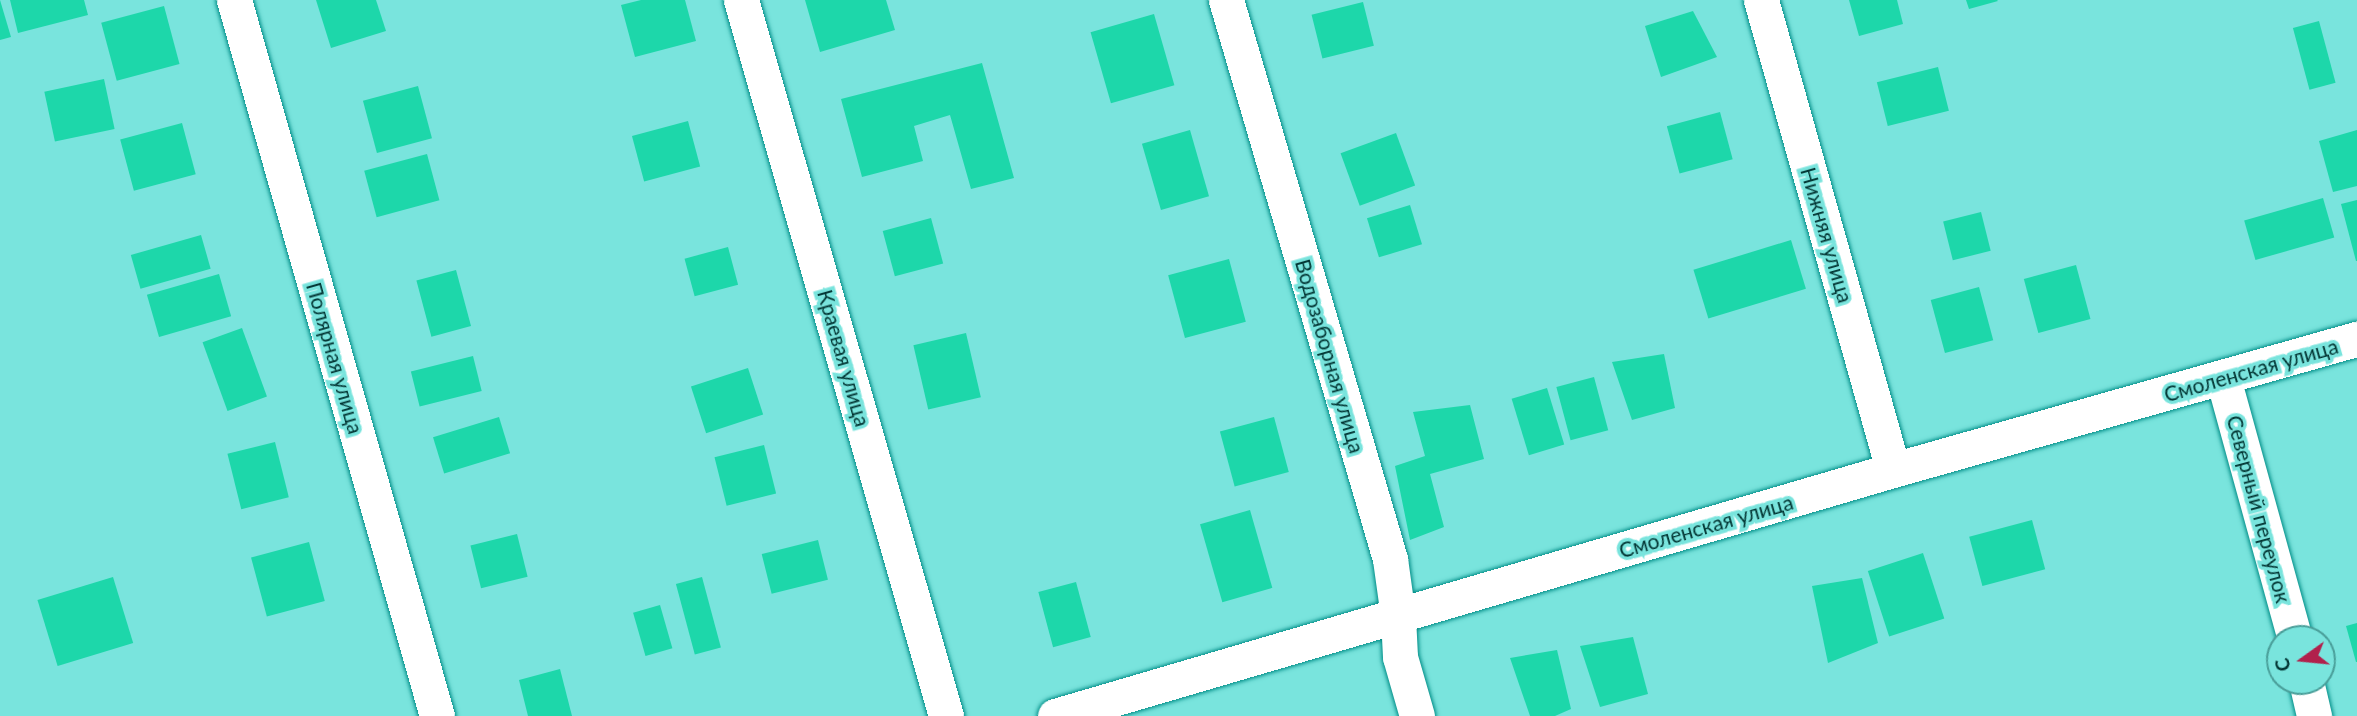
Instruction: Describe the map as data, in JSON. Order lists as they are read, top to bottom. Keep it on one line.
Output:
{"streets":{"street":["Нижняя улица","Водозаборная улица","Полярная улица","Краевая улица","Смоленская улица","Северный переулок"]},"crossings":[["Нижняя улица","Смоленская улица"],["Водозаборная улица","Смоленская улица"],["Смоленская улица","Северный переулок"]],"north":"left"}
